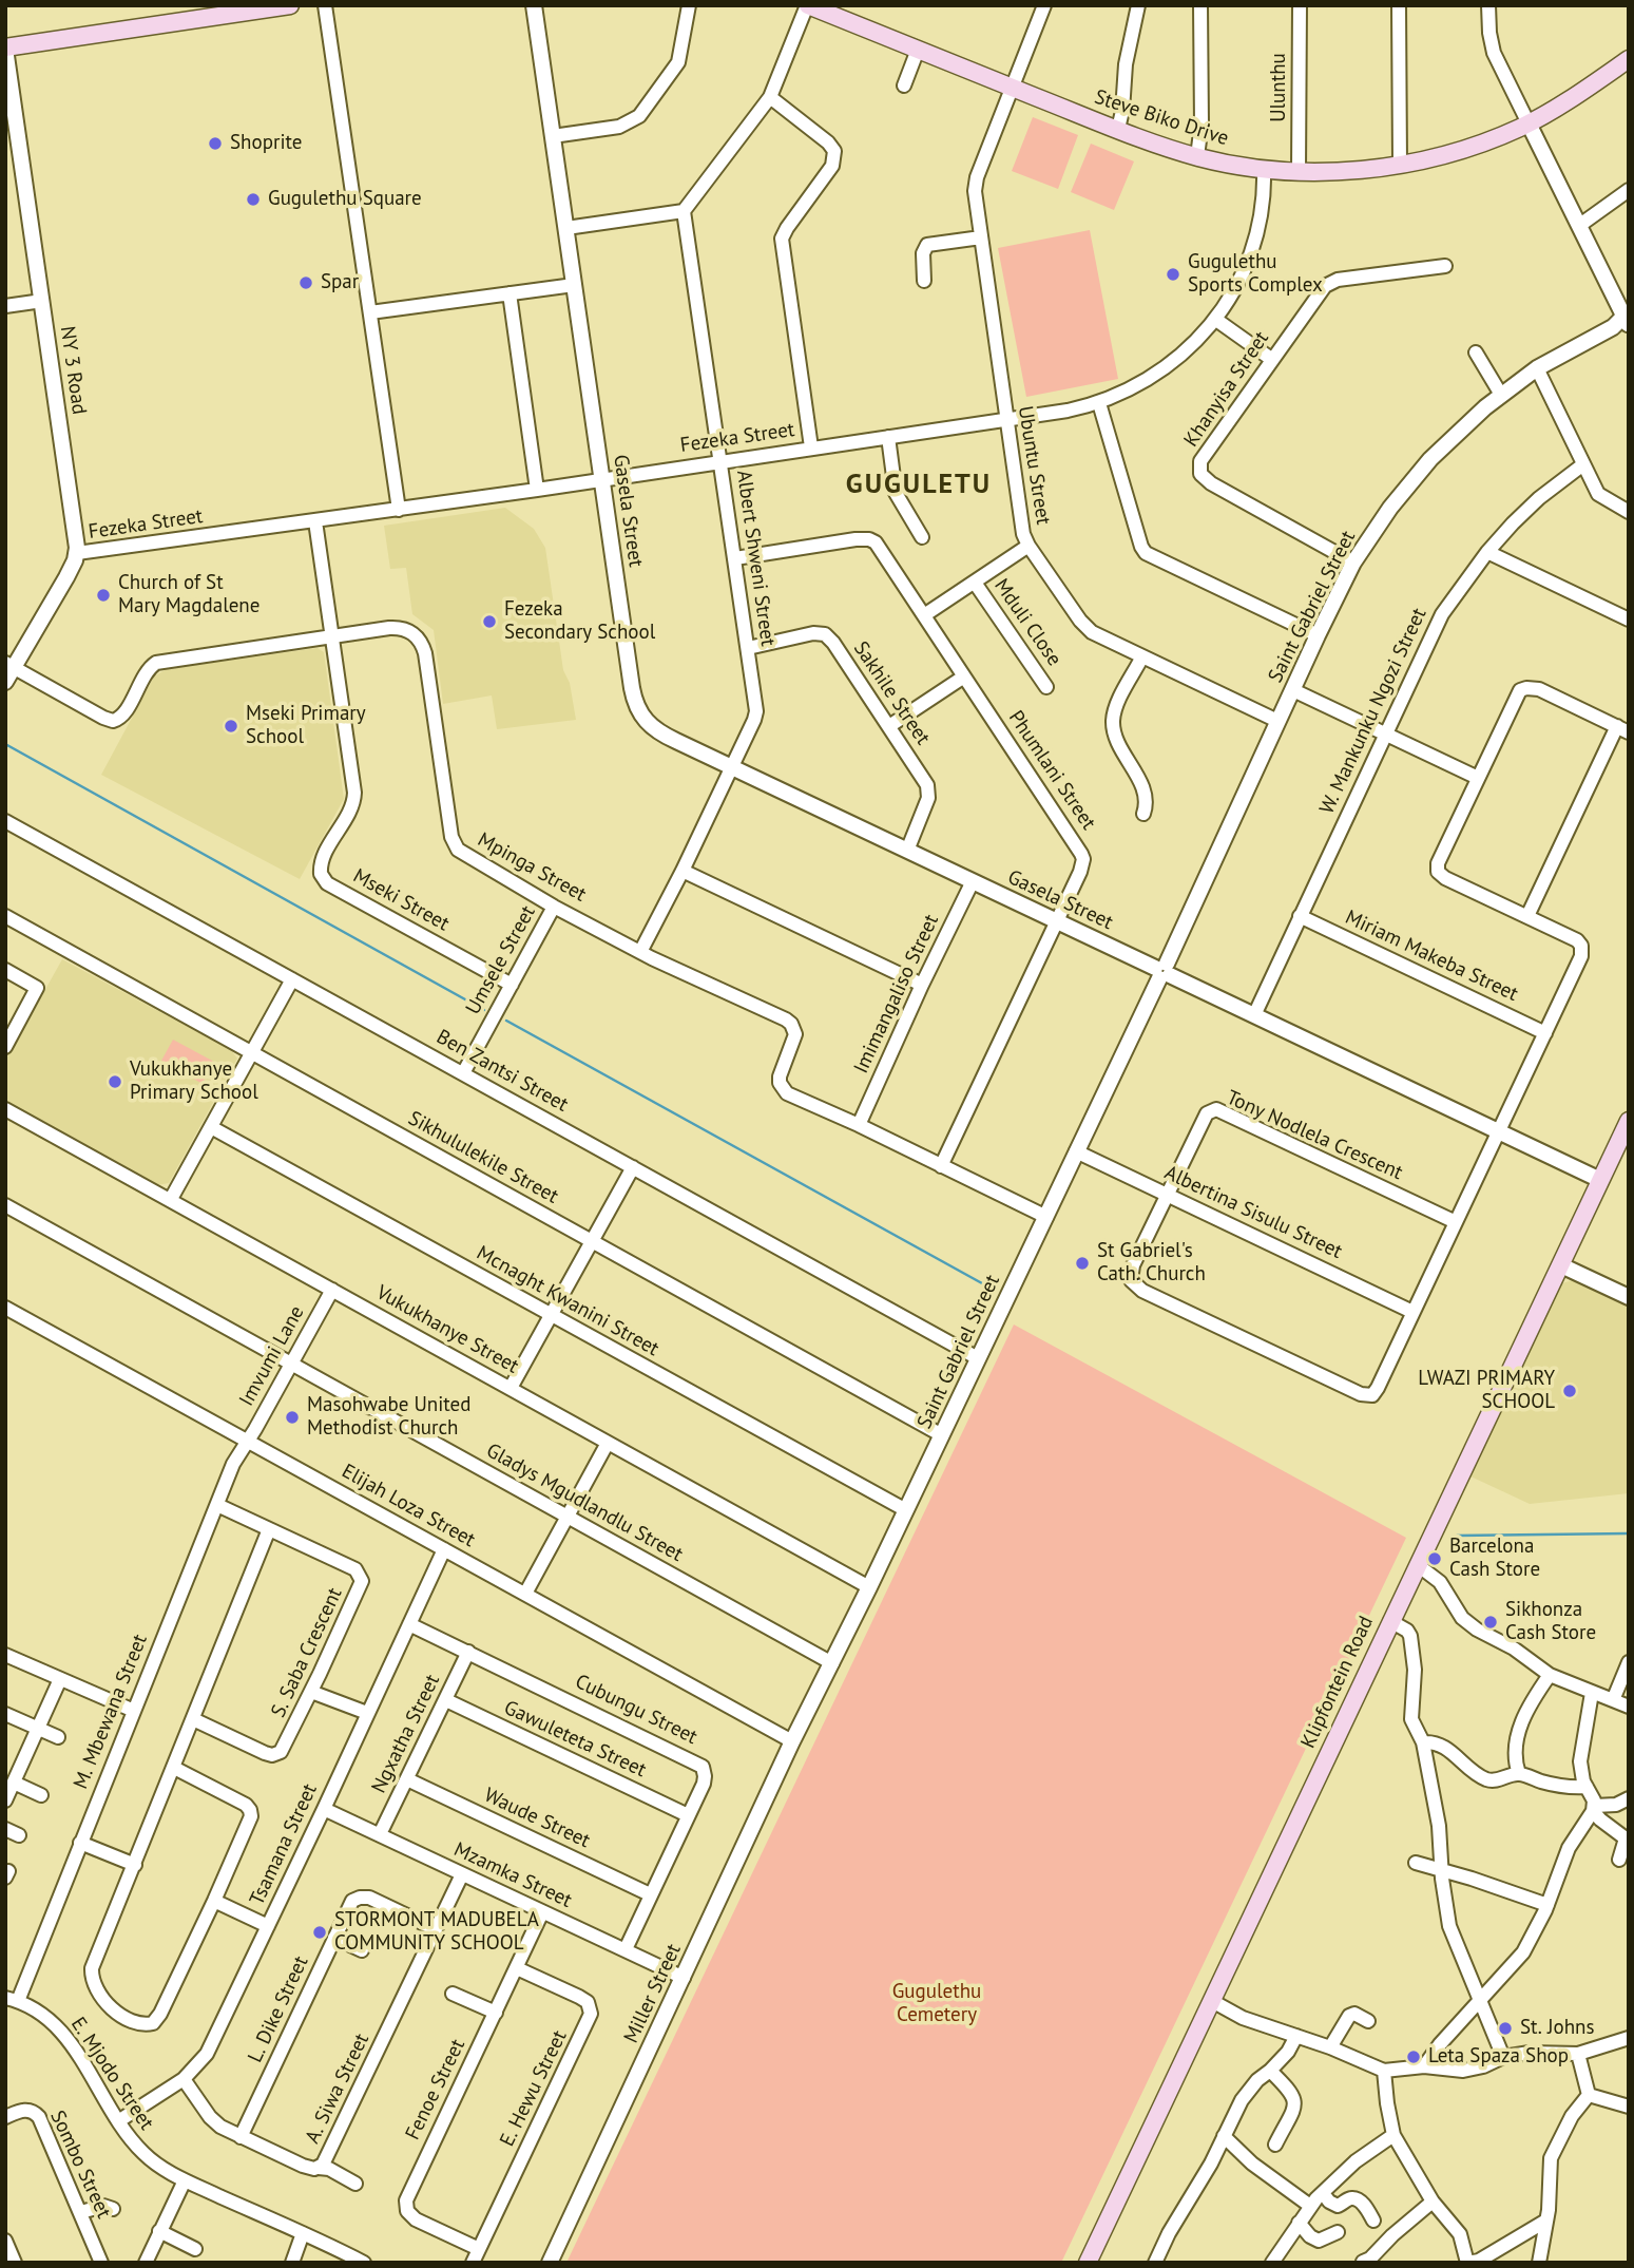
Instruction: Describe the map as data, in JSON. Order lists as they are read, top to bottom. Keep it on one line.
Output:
{"streets":{"main road":["Steve Biko Drive","Klipfontein Road"],"street":["Ulunthu","NY 3 Road","Khanyisa Street","Fezeka Street","Ubuntu Street","Gasela Street","Albert Shweni Street","Saint Gabriel Street","Mduli Close","Sakhile Street","W. Mankunku Ngozi Street","Phumlani Street","Mpinga Street","Mseki Street","Miriam Makeba Street","Umsele Street","Imimangaliso Street","Ben Zantsi Street","Tony Nodlela Crescent","Sikhululekile Street","Albertina Sisulu Street","Mcnaght Kwanini Street","Vukukhanye Street","Imvumi Lane","Gladys Mgudlandlu Street","Elijah Loza Street","S. Saba Crescent","Cubungu Street","M. Mbewana Street","Ngxatha Street","Gawuleteta Street","Waude Street","Tsamana Street","Mzamka Street","Miller Street","L. Dike Street","E. Mjodo Street","A. Siwa Street","E. Hewu Street","Fenoe Street","Sombo Street"]},"crossings":[["Ulunthu","Steve Biko Drive"],["Steve Biko Drive","Fezeka Street"],["Steve Biko Drive","Ubuntu Street"],["NY 3 Road","Fezeka Street"],["Khanyisa Street","Saint Gabriel Street"],["Fezeka Street","Ubuntu Street"],["Fezeka Street","Gasela Street"],["Fezeka Street","Albert Shweni Street"],["Fezeka Street","Mseki Street"],["Ubuntu Street","Saint Gabriel Street"],["Gasela Street","Albert Shweni Street"],["Gasela Street","Saint Gabriel Street"],["Gasela Street","Sakhile Street"],["Gasela Street","W. Mankunku Ngozi Street"],["Gasela Street","Phumlani Street"],["Gasela Street","Imimangaliso Street"],["Gasela Street","Klipfontein Road"],["Albert Shweni Street","Sakhile Street"],["Albert Shweni Street","Phumlani Street"],["Albert Shweni Street","Mpinga Street"],["Saint Gabriel Street","Mpinga Street"],["Saint Gabriel Street","Ben Zantsi Street"],["Saint Gabriel Street","Sikhululekile Street"],["Saint Gabriel Street","Albertina Sisulu Street"],["Saint Gabriel Street","Mcnaght Kwanini Street"],["Saint Gabriel Street","Vukukhanye Street"],["Saint Gabriel Street","Gladys Mgudlandlu Street"],["Saint Gabriel Street","Elijah Loza Street"],["Saint Gabriel Street","Miller Street"],["W. Mankunku Ngozi Street","Miriam Makeba Street"],["Phumlani Street","Mpinga Street"],["Mpinga Street","Mseki Street"],["Mpinga Street","Umsele Street"],["Mpinga Street","Imimangaliso Street"],["Mseki Street","Umsele Street"],["Umsele Street","Ben Zantsi Street"],["Tony Nodlela Crescent","Albertina Sisulu Street"],["Vukukhanye Street","Imvumi Lane"],["Imvumi Lane","Gladys Mgudlandlu Street"],["Imvumi Lane","Elijah Loza Street"],["Imvumi Lane","M. Mbewana Street"],["Elijah Loza Street","M. Mbewana Street"],["Elijah Loza Street","Tsamana Street"],["Elijah Loza Street","Miller Street"],["S. Saba Crescent","M. Mbewana Street"],["Cubungu Street","Ngxatha Street"],["Cubungu Street","Gawuleteta Street"],["Cubungu Street","Waude Street"],["Cubungu Street","Tsamana Street"],["Cubungu Street","Mzamka Street"],["M. Mbewana Street","E. Mjodo Street"],["Ngxatha Street","Gawuleteta Street"],["Ngxatha Street","Waude Street"],["Ngxatha Street","Mzamka Street"],["Tsamana Street","Mzamka Street"],["Tsamana Street","E. Mjodo Street"],["Tsamana Street","A. Siwa Street"],["Mzamka Street","Miller Street"],["Mzamka Street","A. Siwa Street"],["Mzamka Street","Fenoe Street"],["L. Dike Street","A. Siwa Street"],["E. Hewu Street","Fenoe Street"]],"districts":["GUGULETU"],"parks":["Gugulethu Cemetery"],"places":["Shoprite","Gugulethu Square","Gugulethu Sports Complex","Spar","Church of St Mary Magdalene","Fezeka Secondary School","Mseki Primary School","Vukukhanye Primary School","St Gabriel's Cath. Church","LWAZI PRIMARY SCHOOL","Masohwabe United Methodist Church","Barcelona Cash Store","Sikhonza Cash Store","STORMONT MADUBELA COMMUNITY SCHOOL","St. Johns","Leta Spaza Shop"]}
